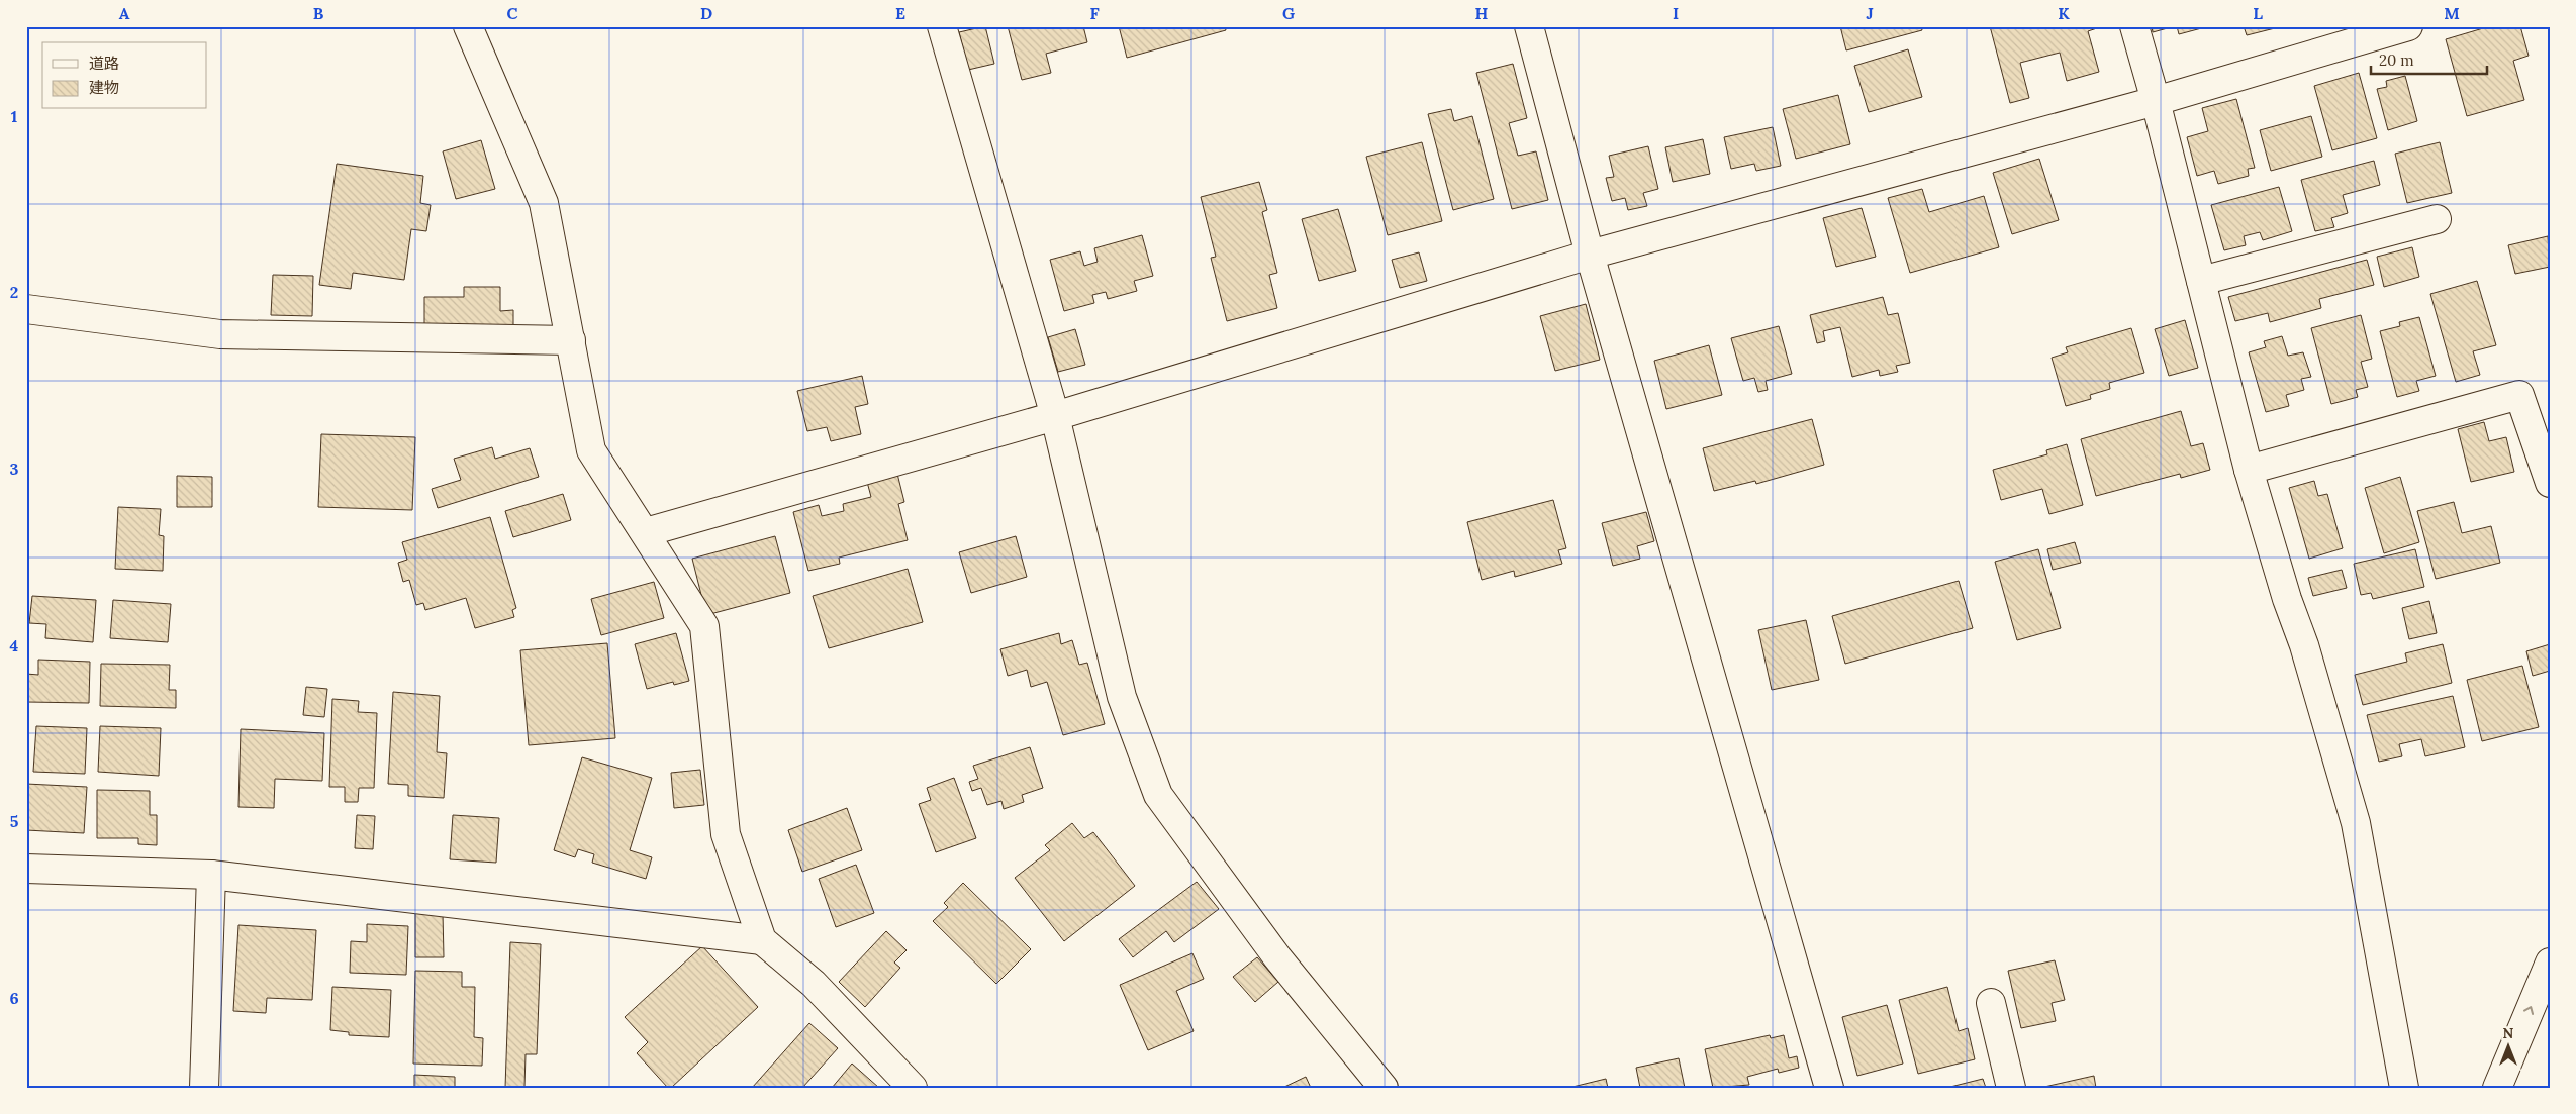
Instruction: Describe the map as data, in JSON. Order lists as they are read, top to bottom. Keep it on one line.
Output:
{"legend":["道路","建物"],"scale_bar":"20 m","north":"top","grid":{"columns":["A","B","C","D","E","F","G","H","I","J","K","L","M"],"rows":["1","2","3","4","5","6"]}}
